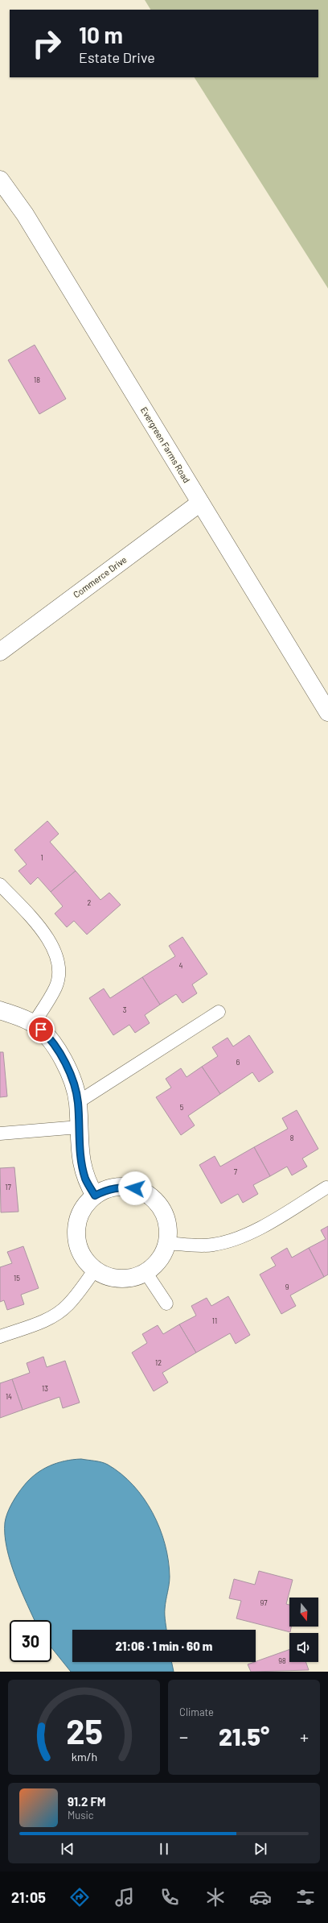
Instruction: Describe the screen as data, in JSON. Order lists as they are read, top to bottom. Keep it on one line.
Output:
{"streets":{"street":["Evergreen Farms Road","Commerce Drive"]},"crossings":[["Evergreen Farms Road","Commerce Drive"]],"house_numbers":["18","1","2","4","3","6","5","8","7","17","15","9","11","12","13","14","97","98"],"north":"bottom","page":{"turn":["10 m","Estate Drive"],"limit":"30","trip":"21:06 · 1 min · 60 m","tile":"Climate","heat":["−","21.5°","+"],"song":["91.2 FM","Music"],"tabs":"21:05","gauge":["25","km/h"]}}
